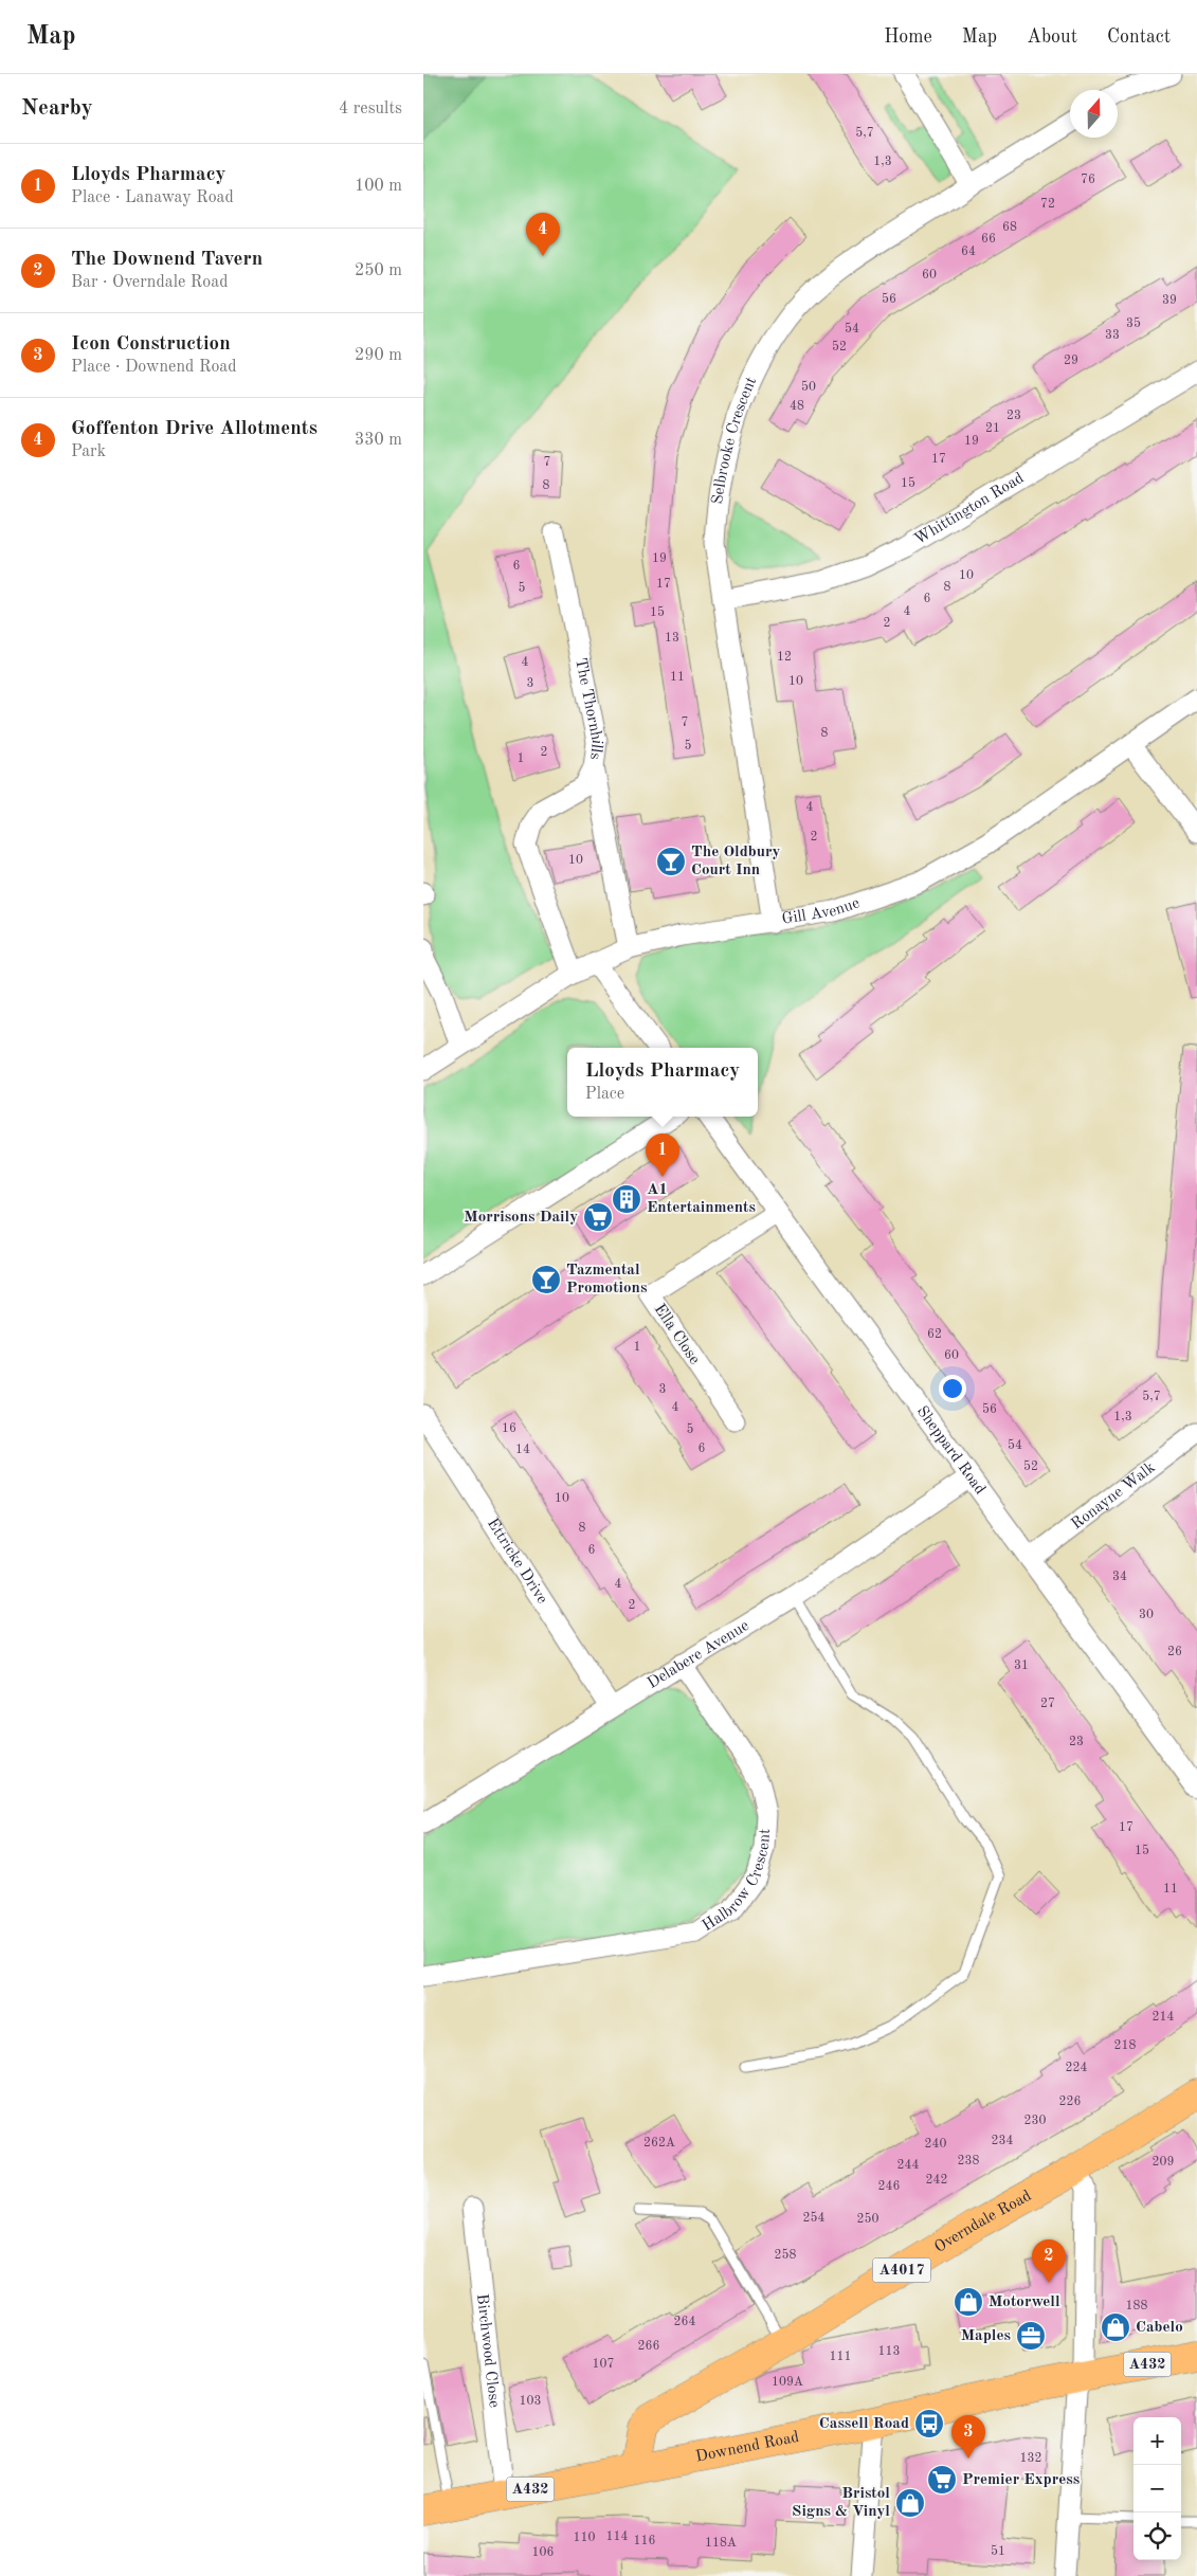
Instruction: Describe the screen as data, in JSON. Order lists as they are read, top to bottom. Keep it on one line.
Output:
{"streets":{"main road":["Overndale Road","A4017","A432","Downend Road"],"street":["Selbrooke Crescent","Whittington Road","The Thornhills","Gill Avenue","Ella Close","Sheppard Road","Ronayne Walk","Ettricke Drive","Delabere Avenue","Halbrow Crescent","Birchwood Close"]},"crossings":[["Selbrooke Crescent","Whittington Road"],["Selbrooke Crescent","Gill Avenue"],["The Thornhills","Gill Avenue"],["Ella Close","Sheppard Road"],["Sheppard Road","Ronayne Walk"],["Sheppard Road","Delabere Avenue"],["Ettricke Drive","Delabere Avenue"],["Delabere Avenue","Halbrow Crescent"],["Overndale Road","Downend Road"],["Birchwood Close","Downend Road"]],"places":{"bar":["The Oldbury Court Inn","Tazmental Promotions"],"building":["A1 Entertainments"],"supermarket":["Morrisons Daily","Premier Express"],"shop":["Motorwell","Cabelo","Bristol Signs & Vinyl"],"office":["Maples"],"bus stop":["Cassell Road"]},"house_numbers":["5,7","1,3","76","72","68","66","64","60","56","39","35","54","33","52","29","50","48","23","21","19","17","7","15","8","19","6","10","17","8","5","6","4","15","2","13","12","4","11","10","3","7","8","5","2","1","4","2","10","62","1","60","3","5,7","4","56","1,3","16","5","54","6","14","52","10","8","6","34","4","2","30","26","31","27","23","17","15","11","214","218","224","226","230","234","262A","240","238","209","244","242","246","254","250","258","188","264","266","113","111","107","109A","103","132","114","110","116","118A","51","106"],"north":"top","page":{"header":"Map","nav":["Home","Map","About","Contact"],"heading":["Nearby","4 results"],"list":[{"mark":"1","name":"Lloyds Pharmacy","note":"Place · Lanaway Road","value":"100 m"},{"mark":"2","name":"The Downend Tavern","note":"Bar · Overndale Road","value":"250 m"},{"mark":"3","name":"Icon Construction","note":"Place · Downend Road","value":"290 m"},{"mark":"4","name":"Goffenton Drive Allotments","note":"Park","value":"330 m"}],"pins":["4","1","2","3"],"popup":["Lloyds Pharmacy","Place"],"map_buttons":["+","−"]}}
